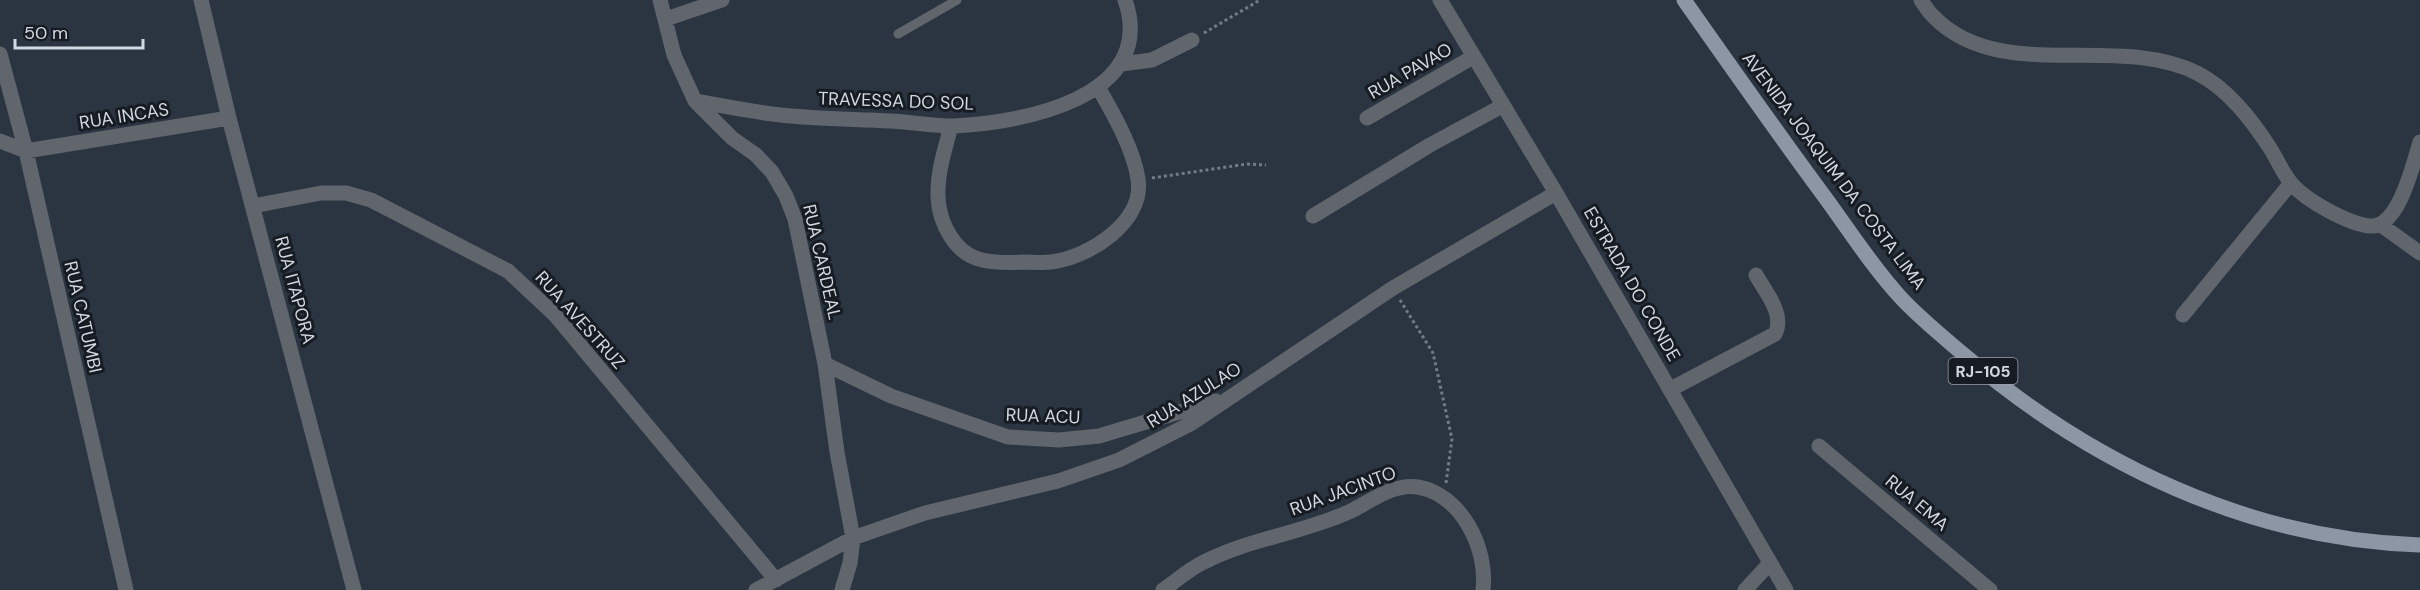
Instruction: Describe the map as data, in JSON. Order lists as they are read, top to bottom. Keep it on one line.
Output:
{"streets":{"main road":["AVENIDA JOAQUIM DA COSTA LIMA","RJ-105"],"street":["RUA PAVAO","TRAVESSA DO SOL","RUA INCAS","RUA CARDEAL","ESTRADA DO CONDE","RUA ITAPORA","RUA CATUMBI","RUA AVESTRUZ","RUA AZULAO","RUA ACU","RUA JACINTO","RUA EMA"]},"crossings":[["RUA PAVAO","ESTRADA DO CONDE"],["TRAVESSA DO SOL","RUA CARDEAL"],["RUA INCAS","RUA ITAPORA"],["RUA INCAS","RUA CATUMBI"],["RUA CARDEAL","RUA AZULAO"],["RUA CARDEAL","RUA ACU"],["ESTRADA DO CONDE","RUA AZULAO"],["RUA ITAPORA","RUA AVESTRUZ"],["RUA AVESTRUZ","RUA AZULAO"],["RUA AZULAO","RUA ACU"]],"scale_bar":"50 m"}
